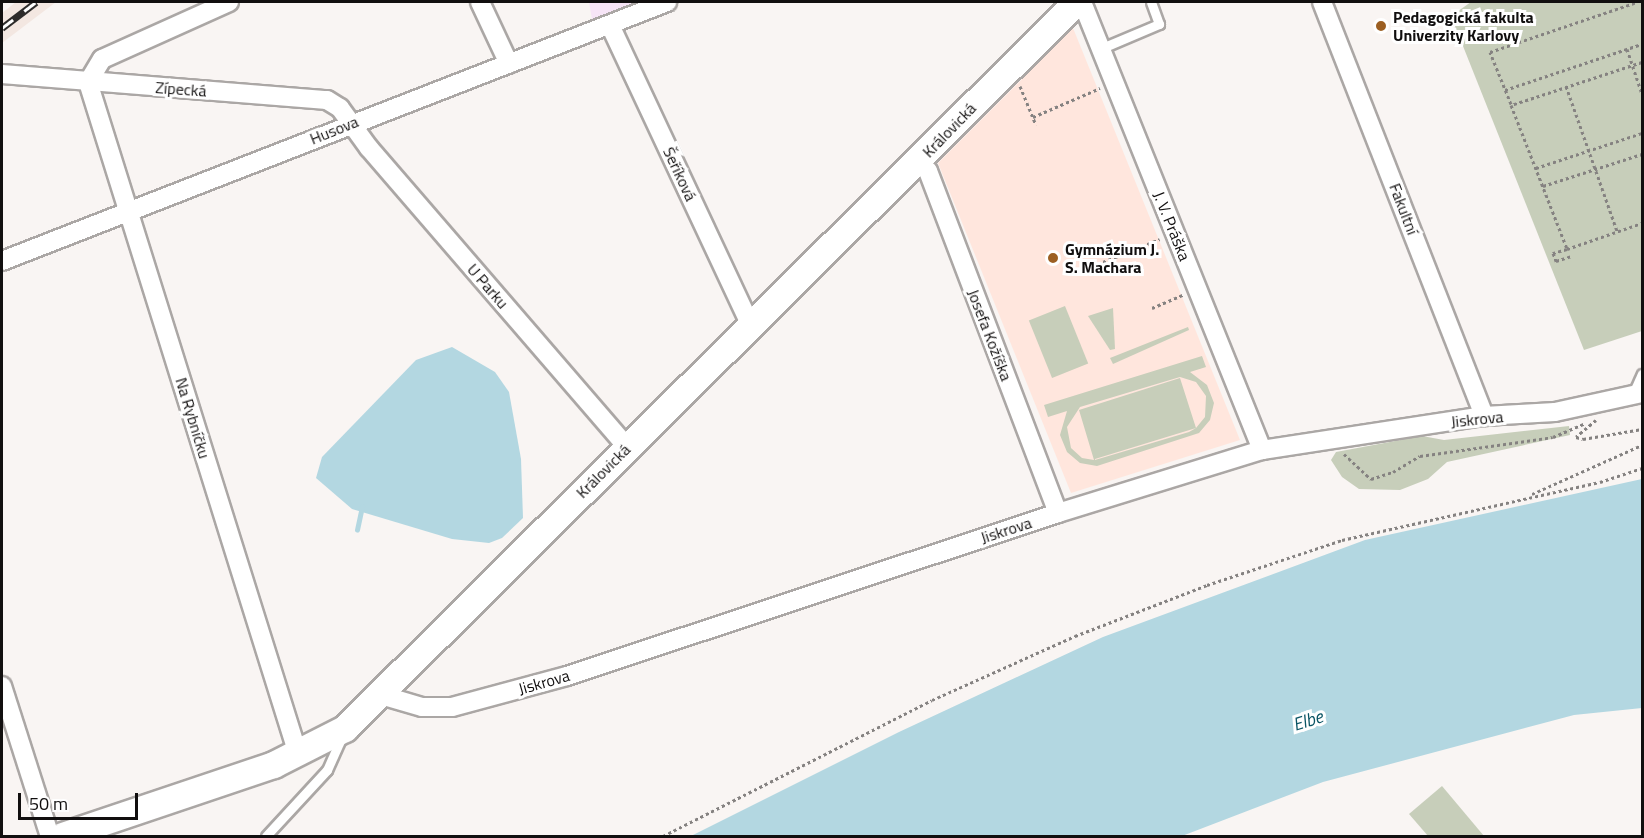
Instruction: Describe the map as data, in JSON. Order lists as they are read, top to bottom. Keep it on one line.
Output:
{"streets":{"main road":["Královická"],"street":["Zípecká","Husova","Šeříková","Fakultní","J. V. Práška","U Parku","Josefa Kožíška","Na Rybníčku","Jiskrova"]},"crossings":[["Zípecká","Husova"],["Zípecká","U Parku"],["Zípecká","Na Rybníčku"],["Husova","Šeříková"],["Husova","U Parku"],["Husova","Na Rybníčku"],["Královická","Šeříková"],["Královická","J. V. Práška"],["Královická","U Parku"],["Královická","Josefa Kožíška"],["Královická","Na Rybníčku"],["Královická","Jiskrova"],["Fakultní","Jiskrova"],["J. V. Práška","Jiskrova"],["Josefa Kožíška","Jiskrova"]],"water":["Elbe"],"places":["Pedagogická fakulta Univerzity Karlovy","Gymnázium J. S. Machara"],"scale_bar":"50 m"}
